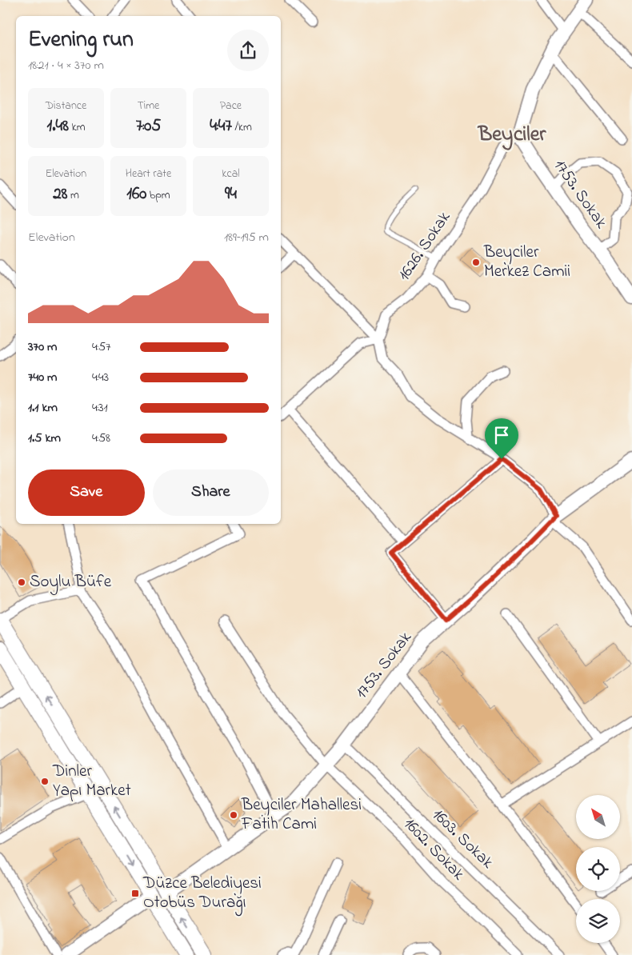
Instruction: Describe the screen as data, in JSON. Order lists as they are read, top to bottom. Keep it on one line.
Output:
{"streets":{"street":["1753. Sokak","1626. Sokak","1603. Sokak","1602. Sokak"]},"crossings":[["1753. Sokak","1626. Sokak"],["1753. Sokak","1603. Sokak"],["1753. Sokak","1602. Sokak"]],"districts":["Beyciler"],"places":{"other":["Beyciler Merkez Camii","Soylu Büfe","Dinler Yapı Market","Beyciler Mahallesi Fatih Cami"],"transit":["Düzce Belediyesi Otobüs Durağı"]},"north":"top left","page":{"heading":["Evening run","18:21 · 4 × 370 m"],"stats":[["Distance","1.48 km"],["Time","7:05"],["Pace","4:47 /km"],["Elevation","28 m"],["Heart rate","160 bpm"],["kcal","94"]],"chart":["Elevation","189–195 m"],"list":[{"name":"370 m","note":"4:57"},{"name":"740 m","note":"4:43"},{"name":"1.1 km","note":"4:31"},{"name":"1.5 km","note":"4:58"}],"buttons":["Save","Share"]}}
